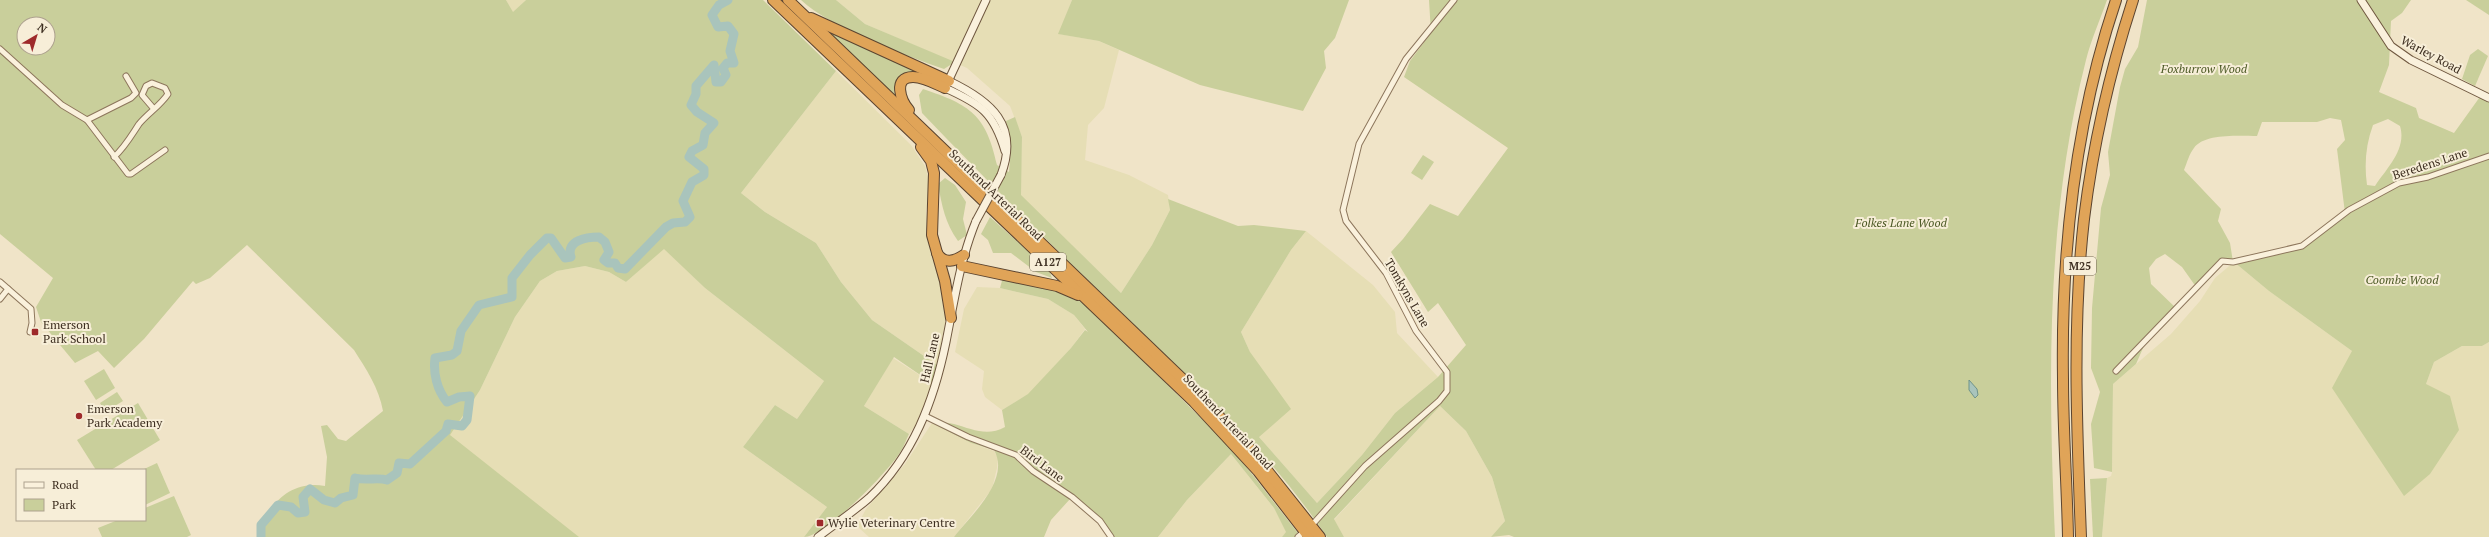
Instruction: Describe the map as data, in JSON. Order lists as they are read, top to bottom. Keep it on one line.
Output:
{"streets":{"highway":["Southend Arterial Road","A127","M25"],"street":["Warley Road","Beredens Lane","Tomkyns Lane","Hall Lane","Bird Lane"]},"crossings":[["Southend Arterial Road","A127"],["Southend Arterial Road","Tomkyns Lane"],["A127","Hall Lane"],["Hall Lane","Bird Lane"]],"parks":["Foxburrow Wood","Folkes Lane Wood","Coombe Wood"],"places":{"transit":["Emerson Park School","Wylie Veterinary Centre"],"other":["Emerson Park Academy"]},"legend":["Road","Park"],"north":"top right"}
